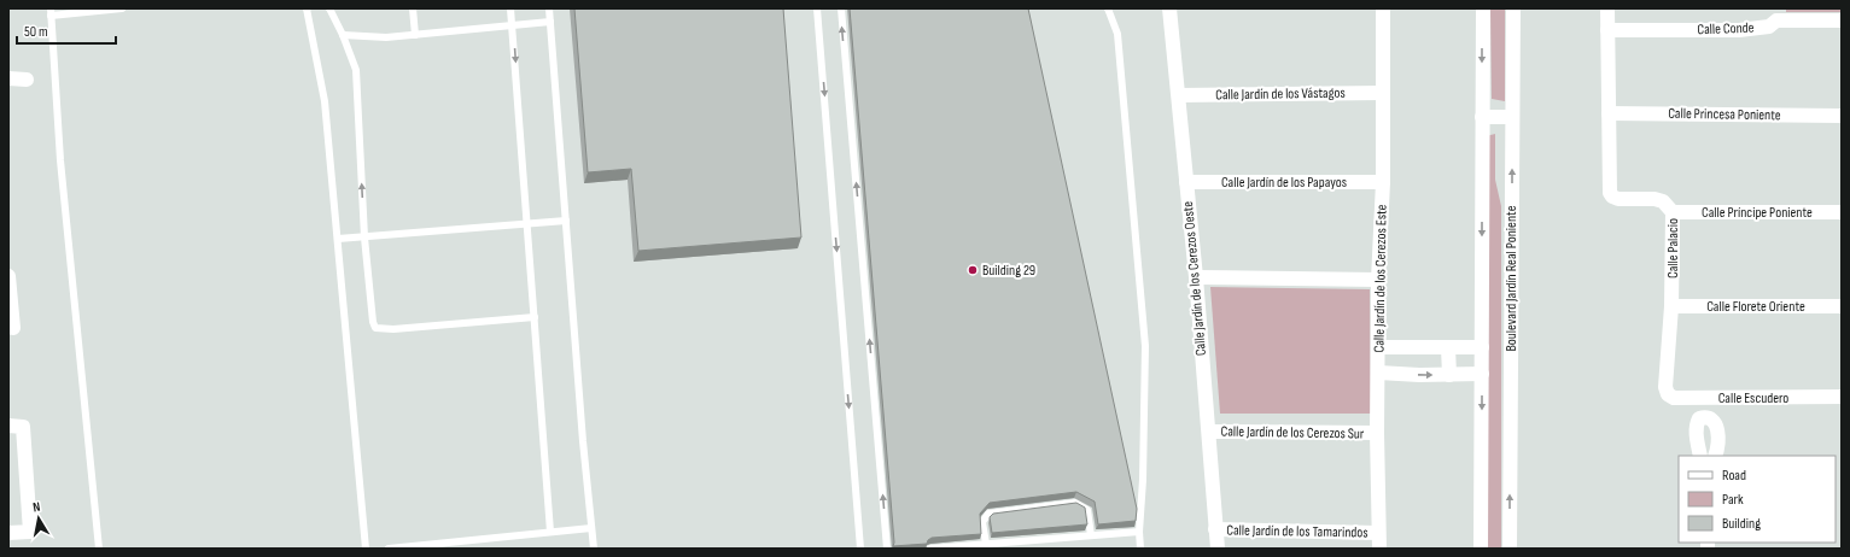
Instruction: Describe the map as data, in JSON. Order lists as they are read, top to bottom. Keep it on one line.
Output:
{"streets":{"street":["Calle Conde","Calle Jardín de los Vástagos","Calle Princesa Poniente","Calle Jardín de los Papayos","Calle Príncipe Poniente","Calle Palacio","Calle Jardín de los Cerezos Oeste","Calle Jardín de los Cerezos Este","Boulevard Jardín Real Poniente","Calle Florete Oriente","Calle Escudero","Calle Jardín de los Cerezos Sur","Calle Jardín de los Tamarindos"]},"crossings":[["Calle Conde","Calle Palacio"],["Calle Jardín de los Vástagos","Calle Jardín de los Cerezos Oeste"],["Calle Jardín de los Vástagos","Calle Jardín de los Cerezos Este"],["Calle Princesa Poniente","Calle Palacio"],["Calle Jardín de los Papayos","Calle Jardín de los Cerezos Oeste"],["Calle Jardín de los Papayos","Calle Jardín de los Cerezos Este"],["Calle Príncipe Poniente","Calle Palacio"],["Calle Palacio","Calle Florete Oriente"],["Calle Palacio","Calle Escudero"],["Calle Jardín de los Cerezos Oeste","Calle Jardín de los Cerezos Sur"],["Calle Jardín de los Cerezos Oeste","Calle Jardín de los Tamarindos"],["Calle Jardín de los Cerezos Este","Boulevard Jardín Real Poniente"],["Calle Jardín de los Cerezos Este","Calle Jardín de los Cerezos Sur"],["Calle Jardín de los Cerezos Este","Calle Jardín de los Tamarindos"]],"places":["Building 29"],"legend":["Road","Park","Building"],"scale_bar":"50 m","north":"top"}
